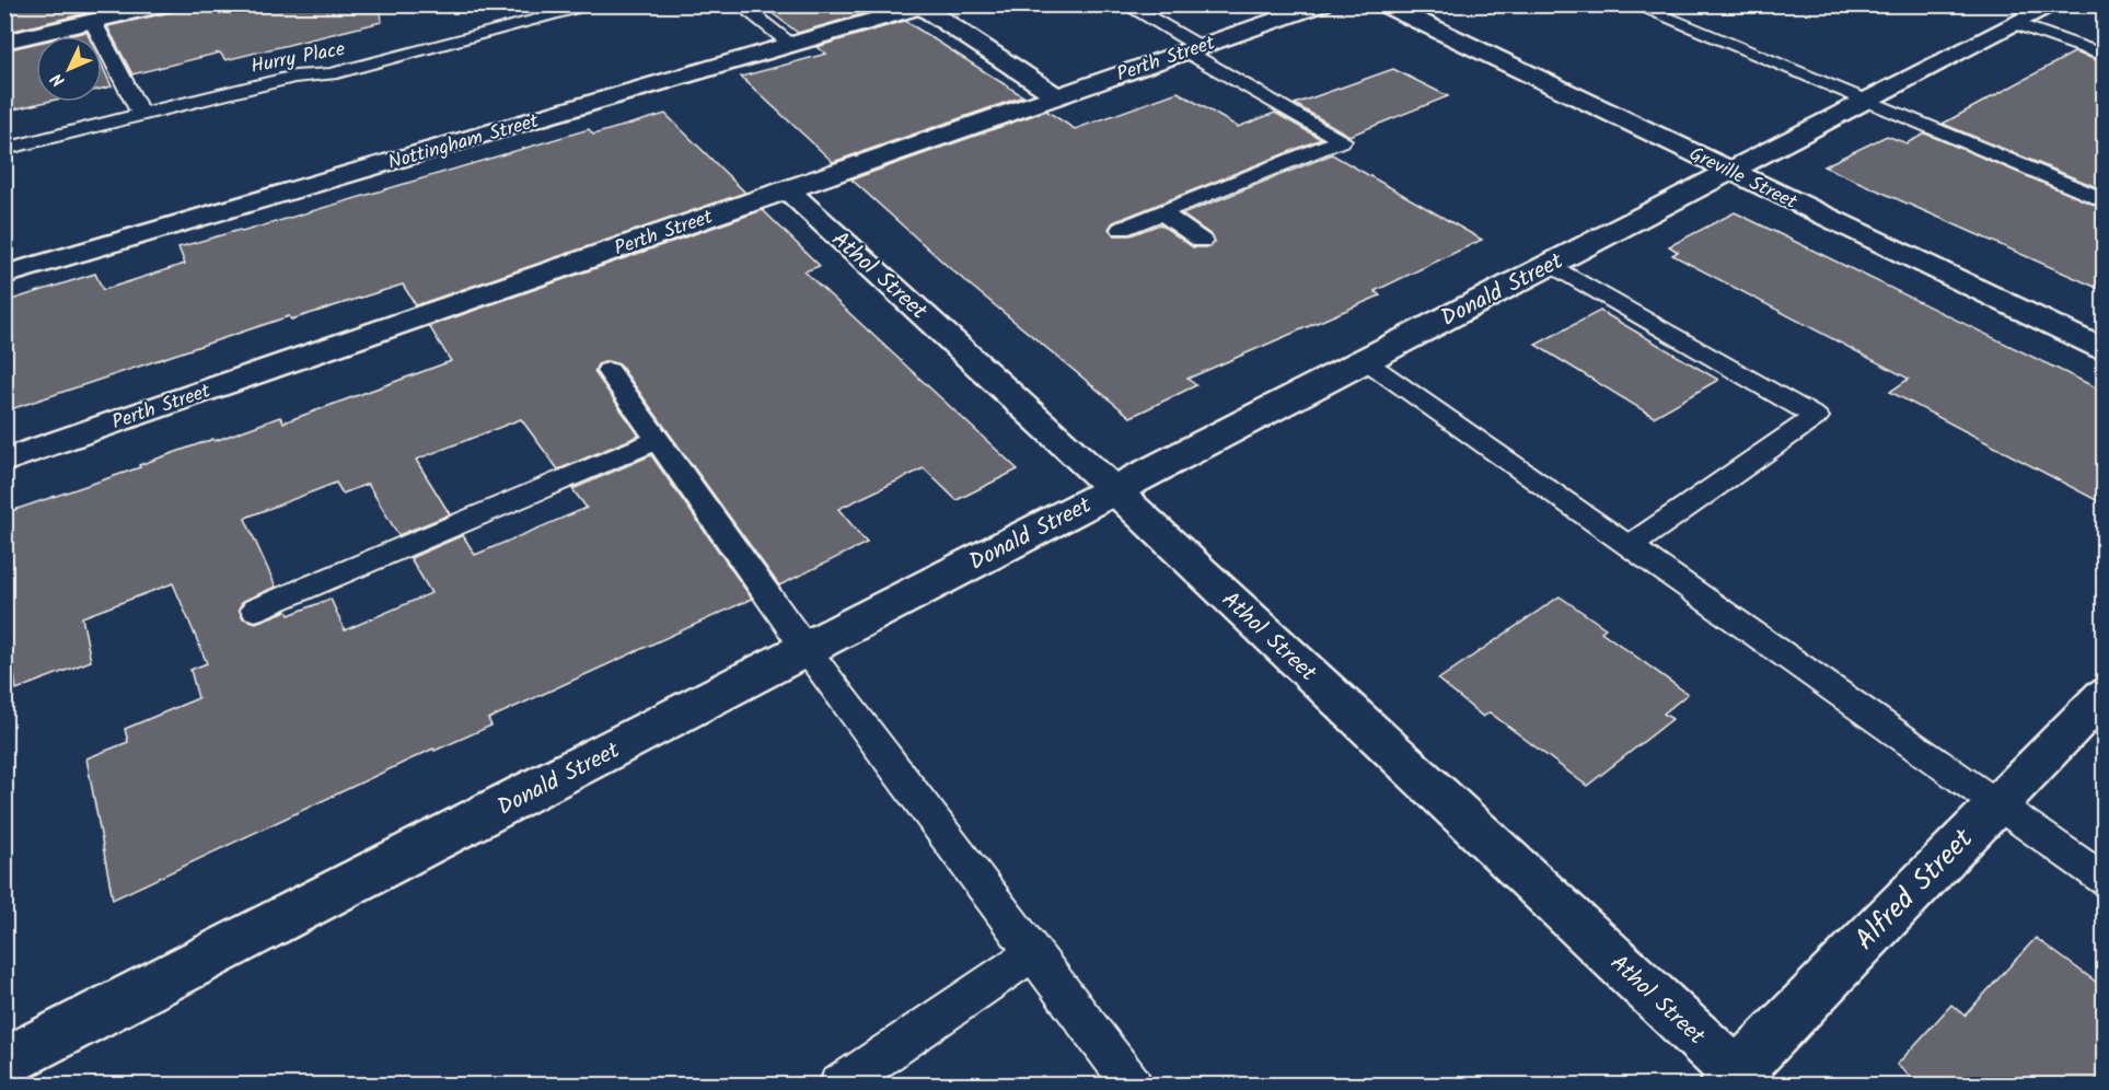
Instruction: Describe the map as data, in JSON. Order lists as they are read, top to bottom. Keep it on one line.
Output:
{"streets":{"street":["Perth Street","Nottingham Street","Greville Street","Athol Street","Donald Street","Alfred Street"],"lane":["Hurry Place"]},"crossings":[["Perth Street","Athol Street"],["Greville Street","Donald Street"],["Athol Street","Donald Street"],["Athol Street","Alfred Street"]],"north":"bottom left"}
